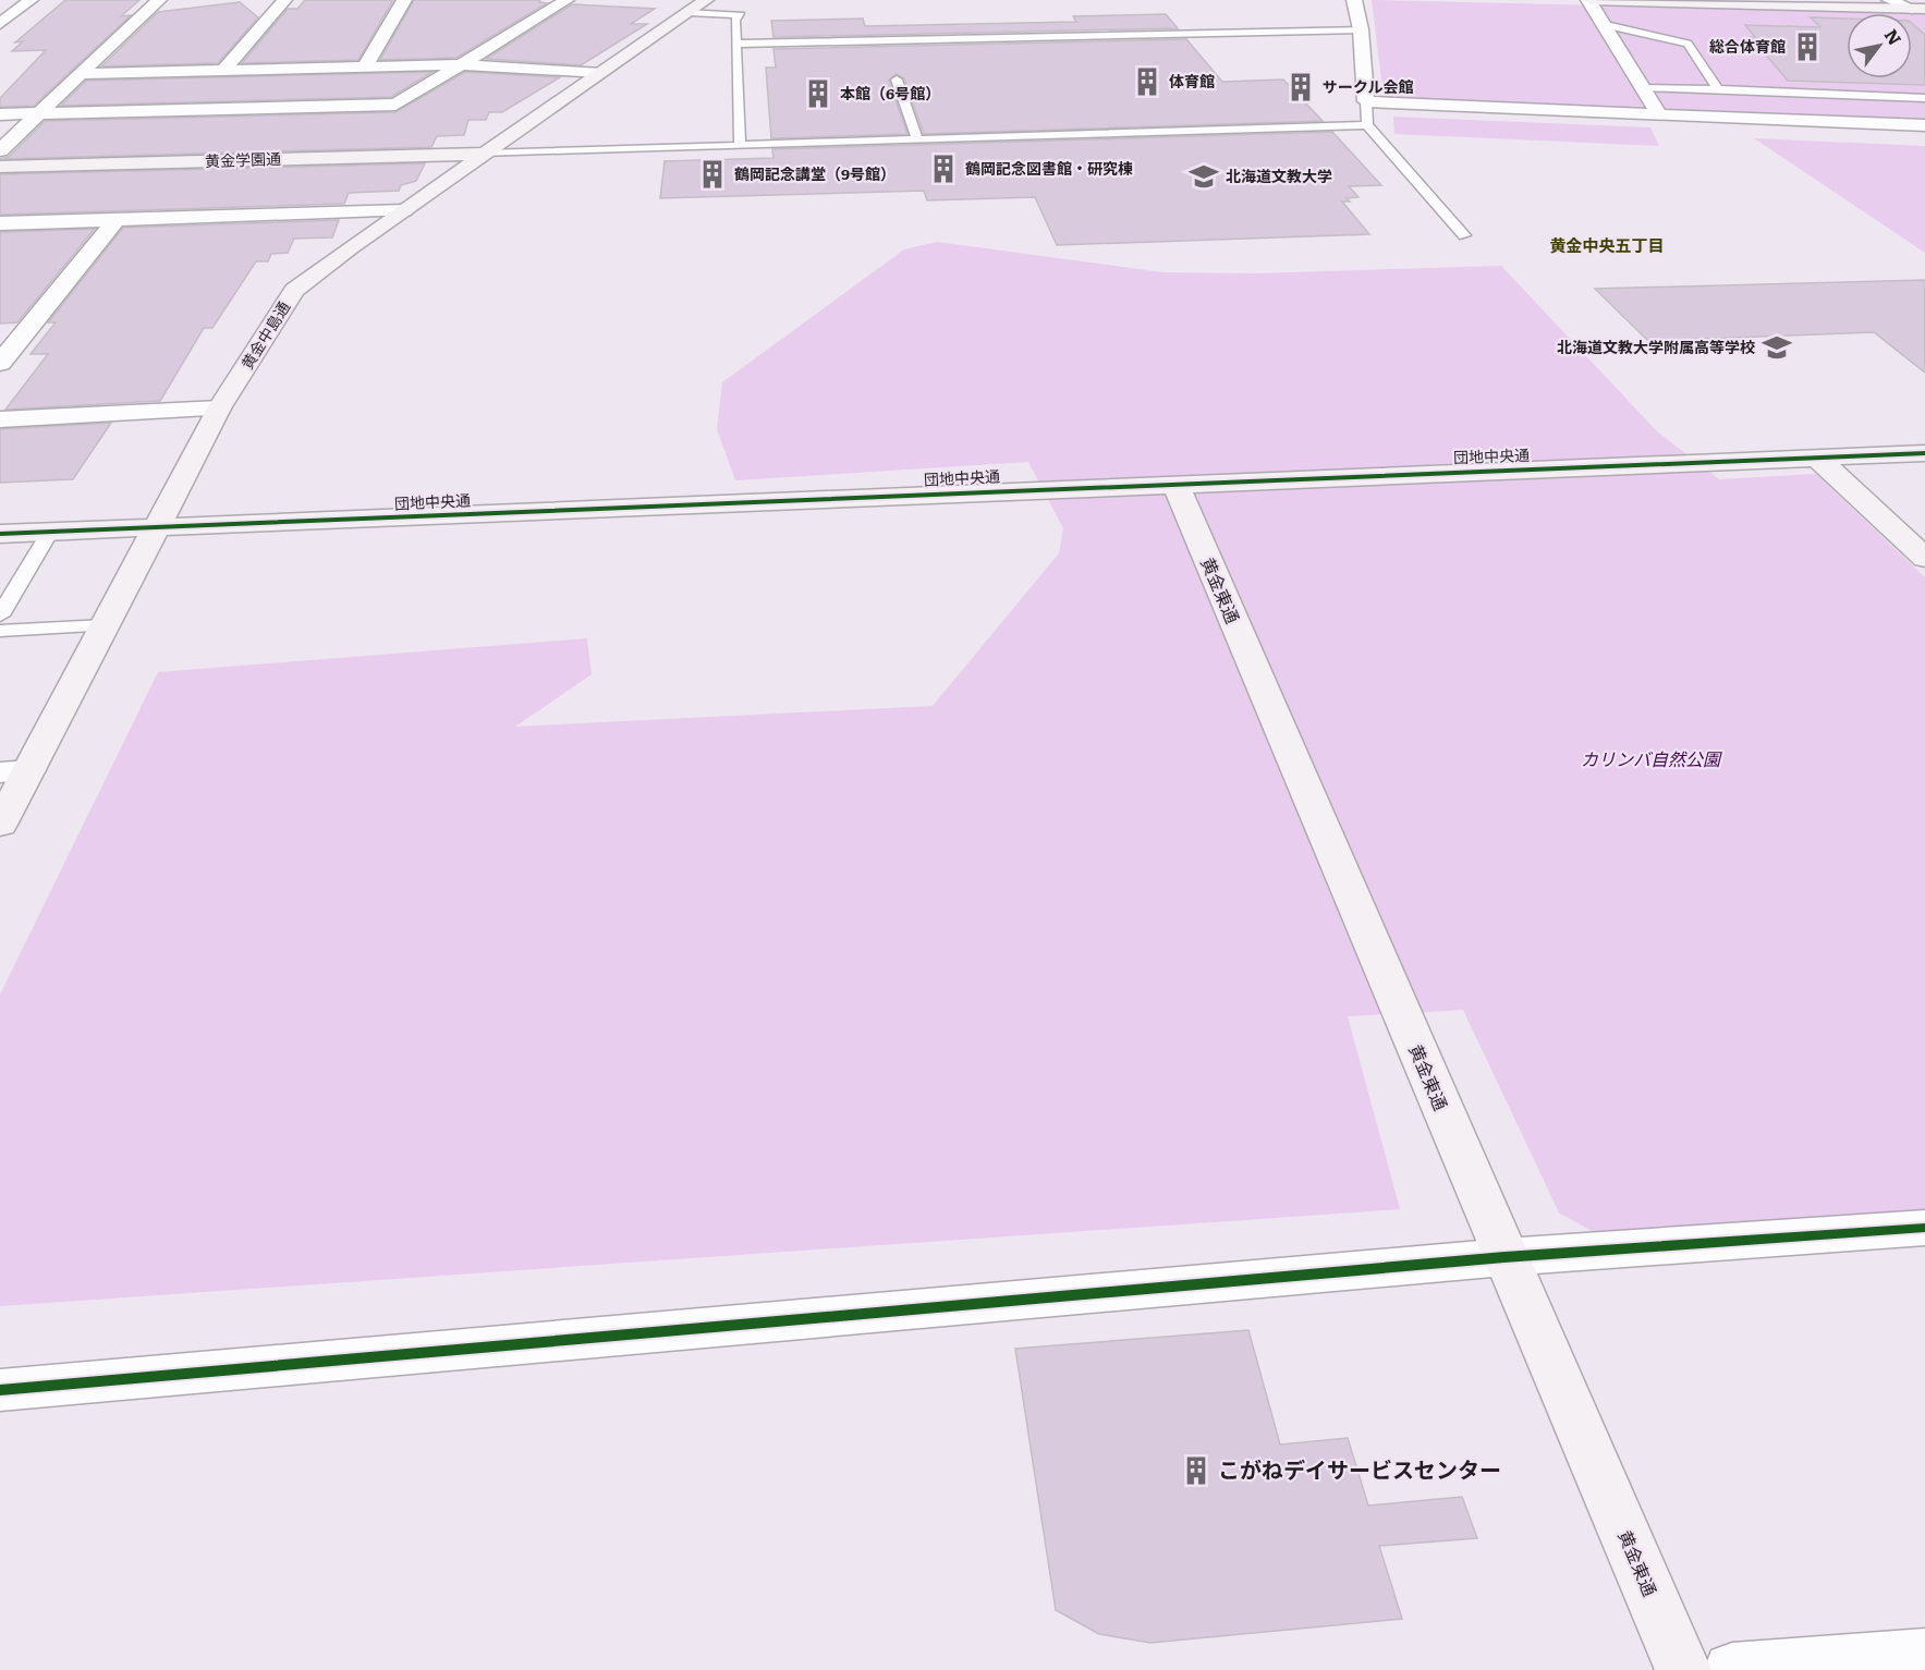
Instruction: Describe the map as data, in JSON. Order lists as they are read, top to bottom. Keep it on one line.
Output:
{"streets":{"street":["黄金学園通","黄金中島通","団地中央通","黄金東通"]},"crossings":[["黄金学園通","黄金中島通"],["黄金中島通","団地中央通"],["団地中央通","黄金東通"]],"districts":["黄金中央五丁目"],"parks":["カリンバ自然公園"],"places":{"building":["総合体育館","体育館","サークル会館","本館（6号館）","鶴岡記念図書館・研究棟","鶴岡記念講堂（9号館）","こがねデイサービスセンター"],"school or university":["北海道文教大学","北海道文教大学附属高等学校"]},"north":"top right"}
